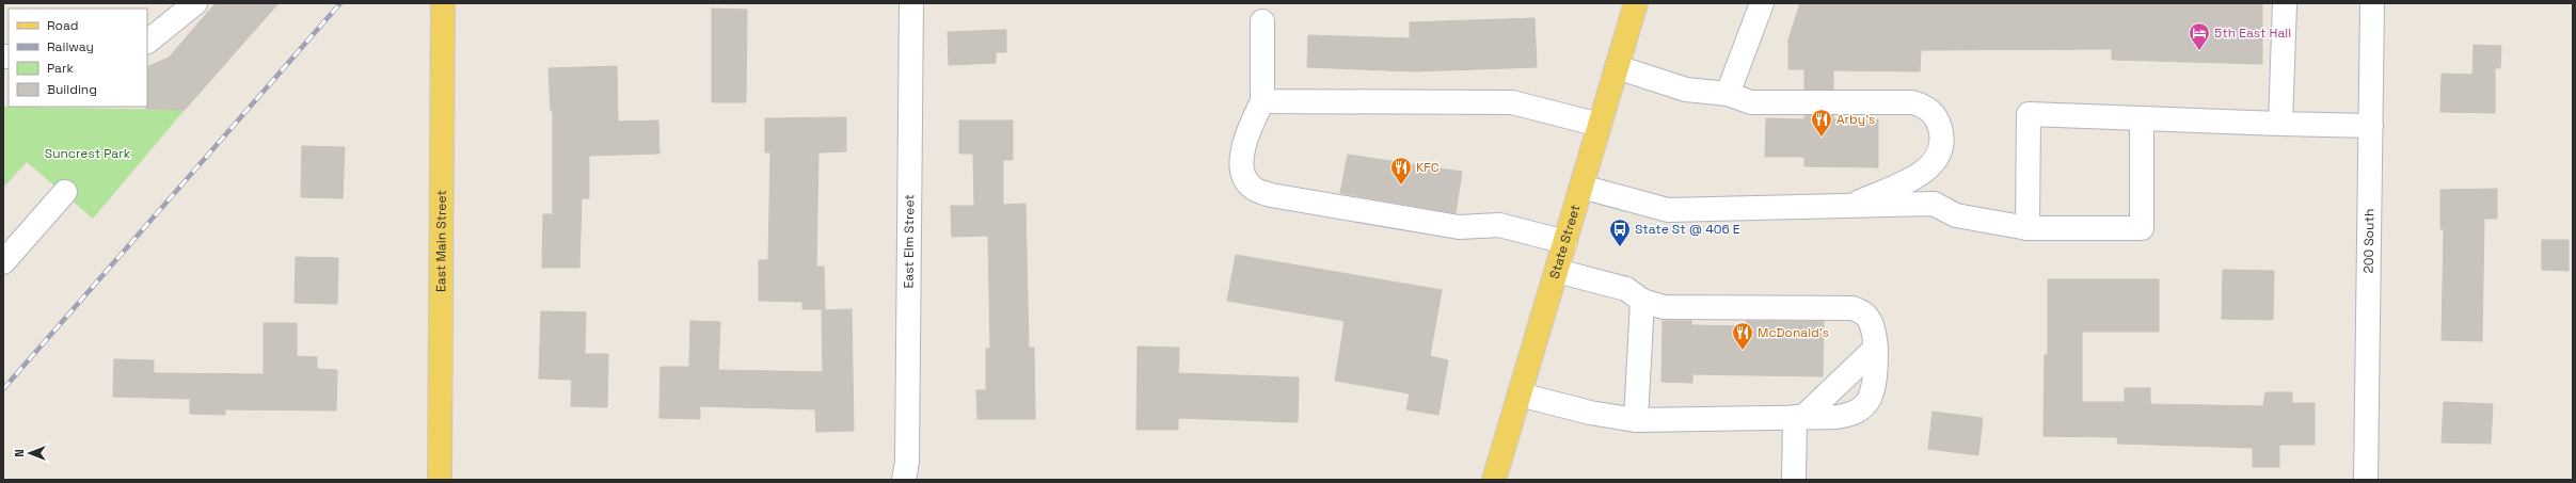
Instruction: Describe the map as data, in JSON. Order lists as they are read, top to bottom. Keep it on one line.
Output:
{"streets":{"main road":["East Main Street","State Street"],"street":["200 South","East Elm Street"]},"parks":["Suncrest Park"],"places":{"hotel":["5th East Hall"],"restaurant":["Arby's","KFC","McDonald's"],"bus stop":["State St @ 406 E"]},"legend":["Road","Railway","Park","Building"],"north":"left"}
